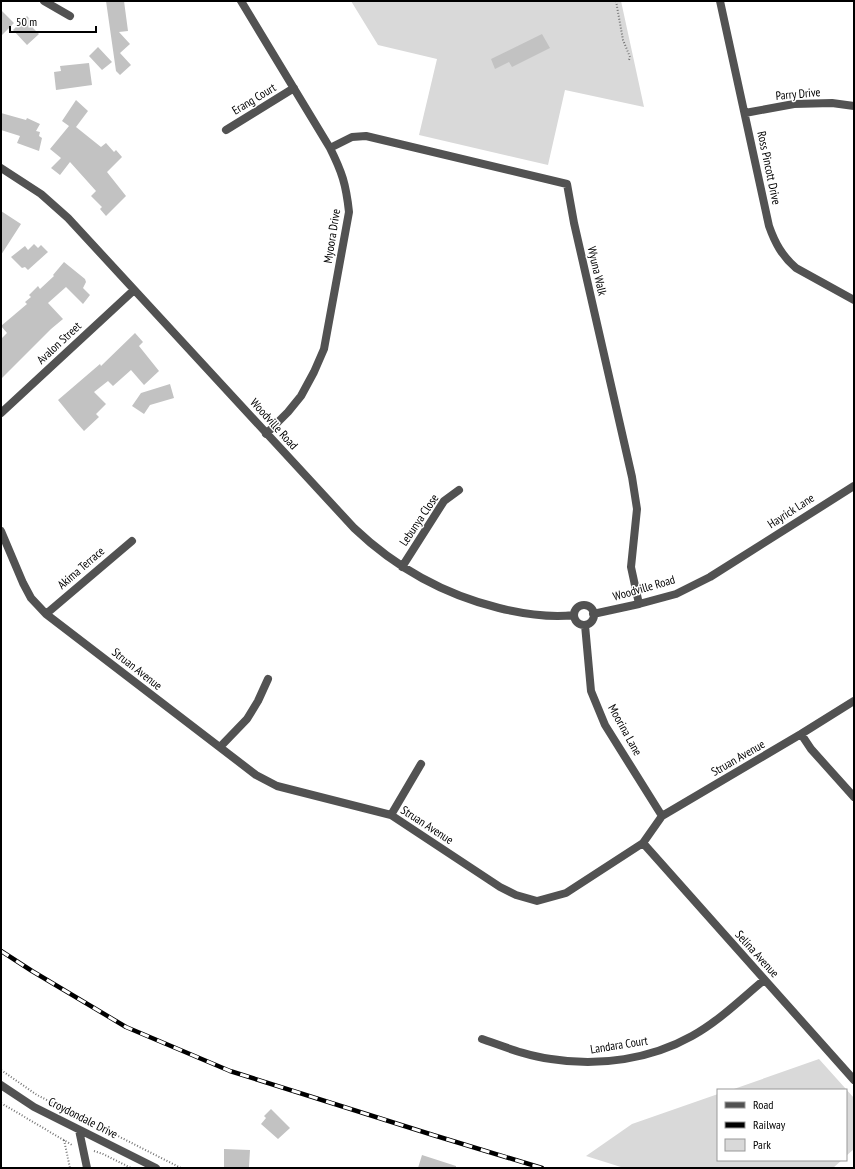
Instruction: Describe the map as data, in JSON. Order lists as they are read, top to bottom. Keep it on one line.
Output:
{"streets":{"street":["Parry Drive","Erang Court","Ross Pincott Drive","Myoora Drive","Wyuna Walk","Avalon Street","Woodville Road","Hayrick Lane","Lebunya Close","Akima Terrace","Struan Avenue","Moorina Lane","Selina Avenue","Landara Court","Croydondale Drive"]},"crossings":[["Parry Drive","Ross Pincott Drive"],["Erang Court","Myoora Drive"],["Myoora Drive","Wyuna Walk"],["Myoora Drive","Woodville Road"],["Wyuna Walk","Woodville Road"],["Avalon Street","Woodville Road"],["Woodville Road","Hayrick Lane"],["Woodville Road","Lebunya Close"],["Woodville Road","Moorina Lane"],["Akima Terrace","Struan Avenue"],["Struan Avenue","Moorina Lane"],["Struan Avenue","Selina Avenue"],["Selina Avenue","Landara Court"]],"legend":["Road","Railway","Park"],"scale_bar":"50 m"}
